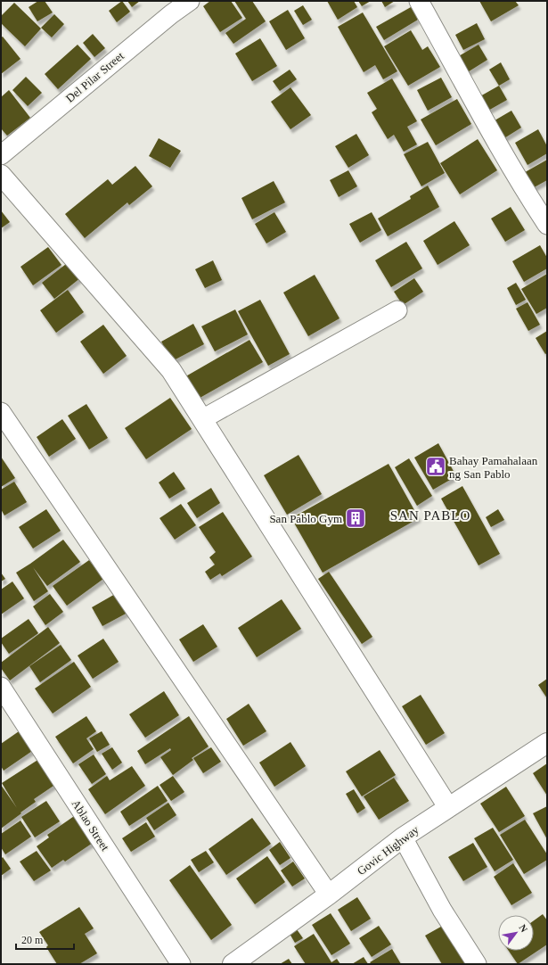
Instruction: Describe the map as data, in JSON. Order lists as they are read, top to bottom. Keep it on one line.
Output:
{"streets":{"main road":["Govic Highway"],"street":["Del Pilar Street","Ablao Street"]},"districts":["SAN PABLO"],"places":{"public building":["Bahay Pamahalaan ng San Pablo"],"building":["San Pablo Gym"]},"scale_bar":"20 m","north":"top right"}
